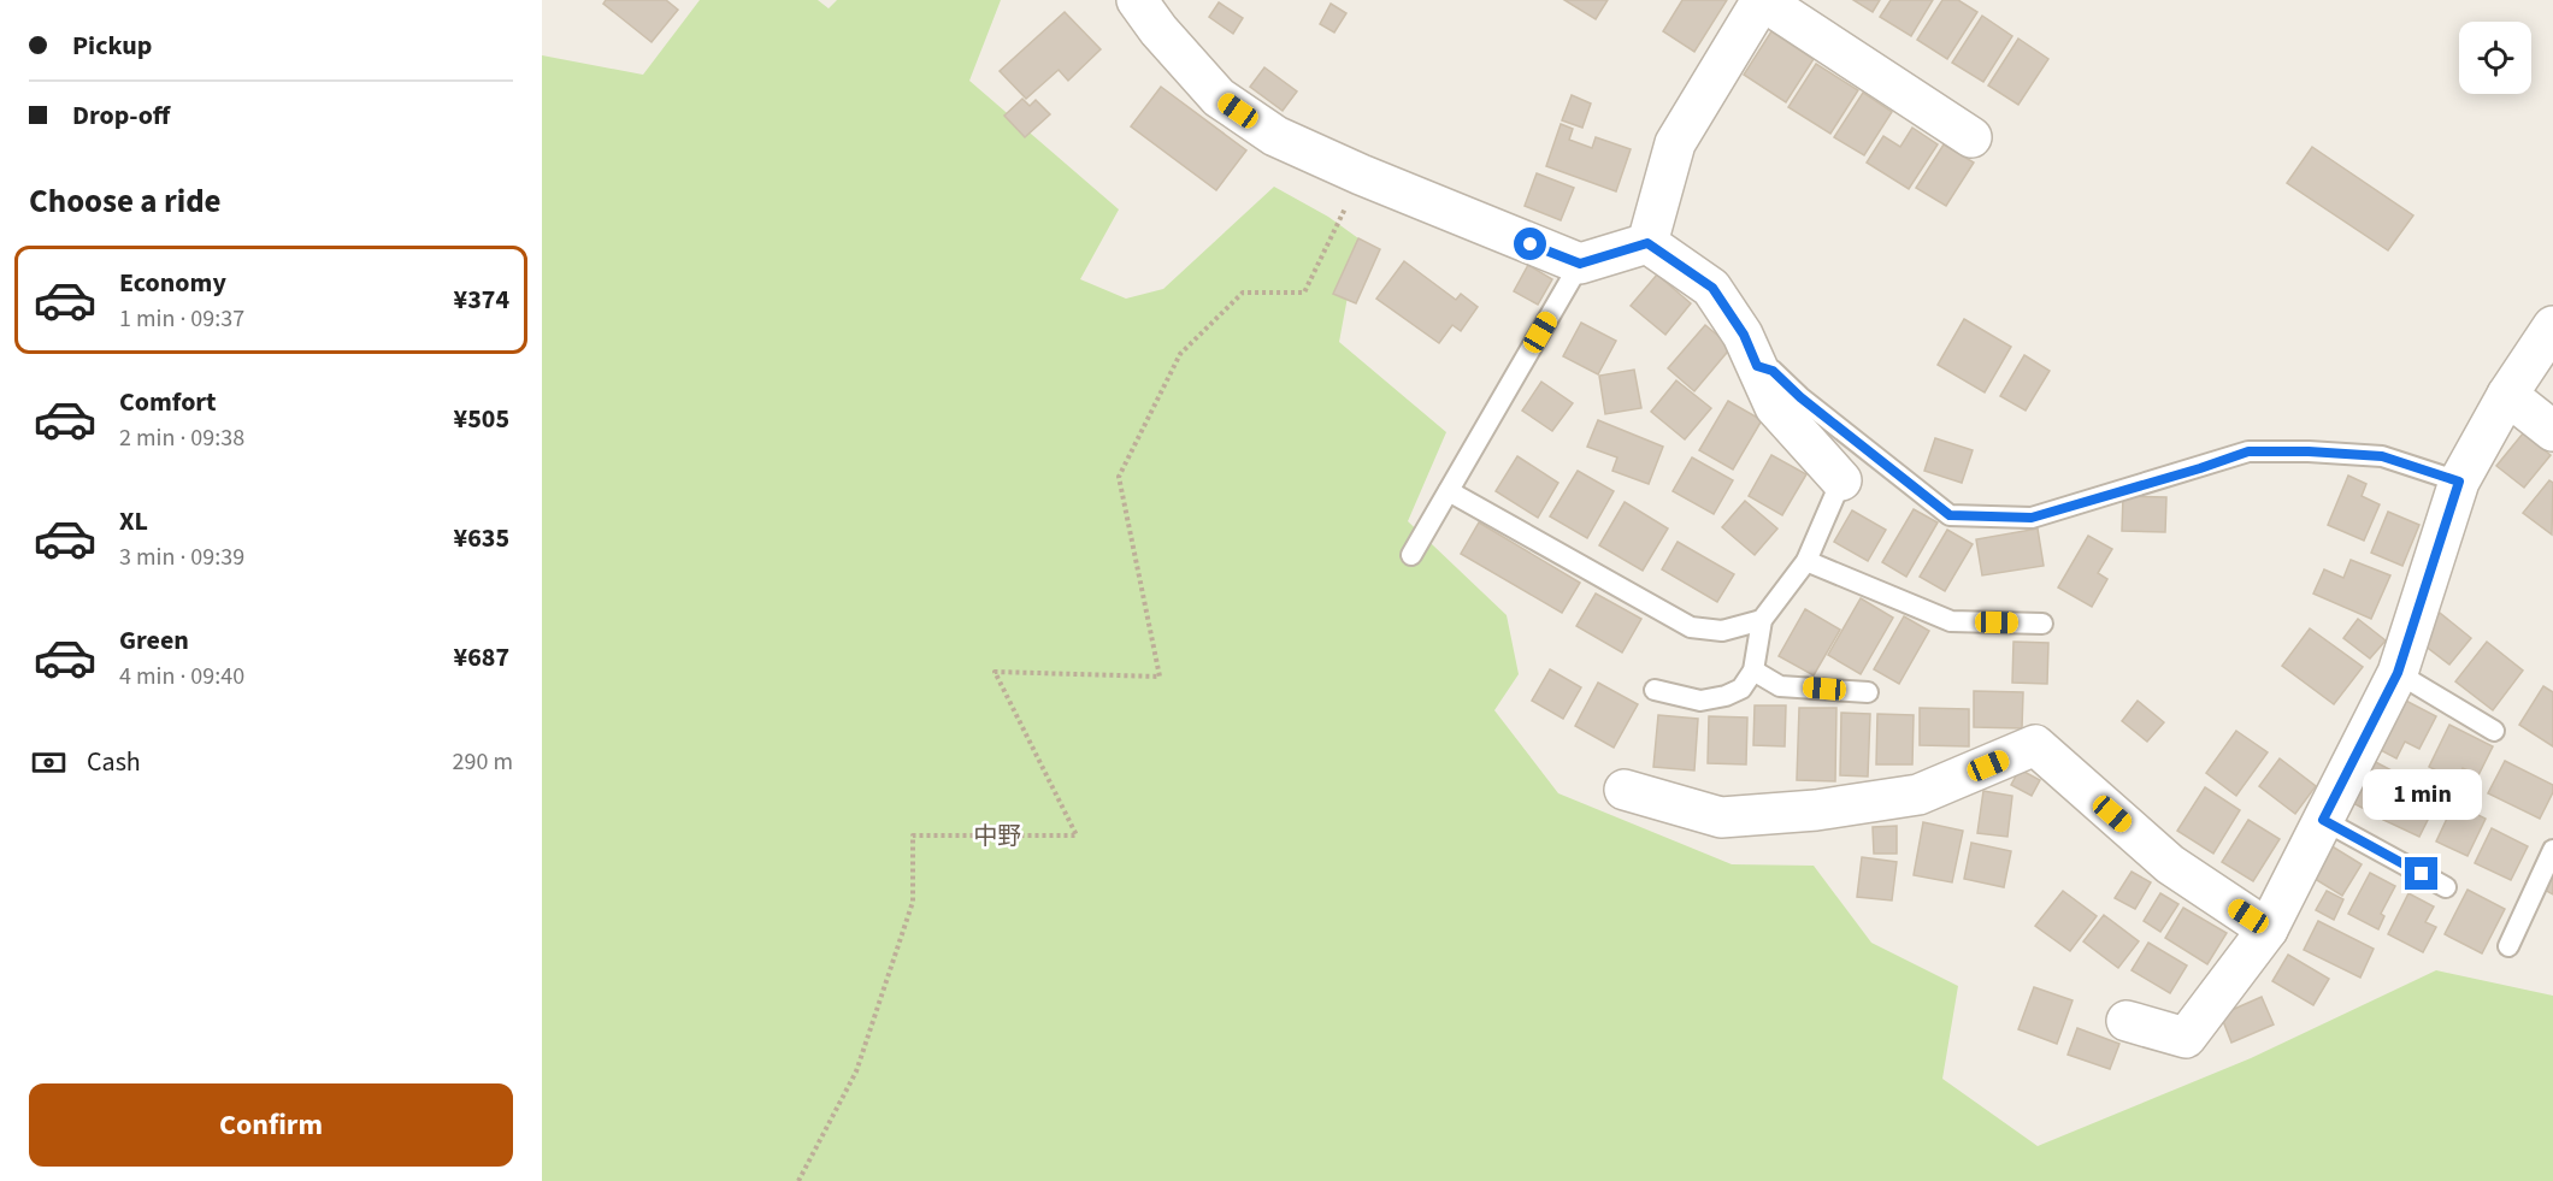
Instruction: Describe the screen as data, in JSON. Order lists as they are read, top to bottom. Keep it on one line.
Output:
{"districts":["中野"],"page":{"banner":["Pickup","Drop-off"],"heading":"Choose a ride","list":[{"name":"Economy","note":"1 min · 09:37","value":"¥374"},{"name":"Comfort","note":"2 min · 09:38","value":"¥505"},{"name":"XL","note":"3 min · 09:39","value":"¥635"},{"name":"Green","note":"4 min · 09:40","value":"¥687"}],"pay":["Cash","290 m"],"bubble":"1 min","buttons":"Confirm"}}
